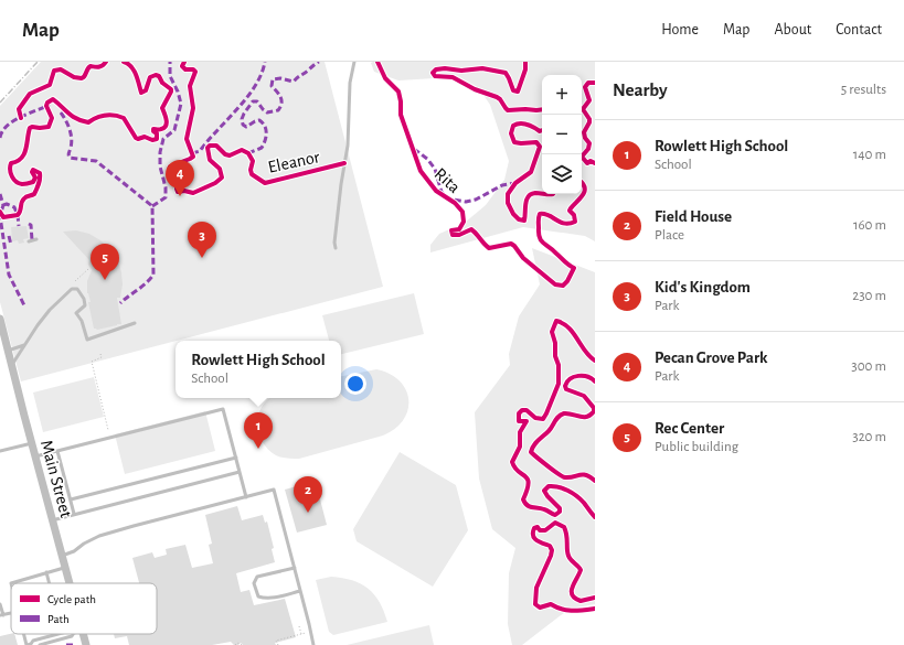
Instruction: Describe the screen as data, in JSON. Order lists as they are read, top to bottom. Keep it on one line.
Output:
{"streets":{"street":["Main Street"],"cycle path":["Eleanor","Rita"]},"legend":["Cycle path","Path"],"page":{"header":"Map","nav":["Home","Map","About","Contact"],"heading":["Nearby","5 results"],"map_buttons":["+","−"],"list":[{"mark":"1","name":"Rowlett High School","note":"School","value":"140 m"},{"mark":"2","name":"Field House","note":"Place","value":"160 m"},{"mark":"3","name":"Kid's Kingdom","note":"Park","value":"230 m"},{"mark":"4","name":"Pecan Grove Park","note":"Park","value":"300 m"},{"mark":"5","name":"Rec Center","note":"Public building","value":"320 m"}],"pins":["4","3","5","1","2"],"popup":["Rowlett High School","School"]}}
